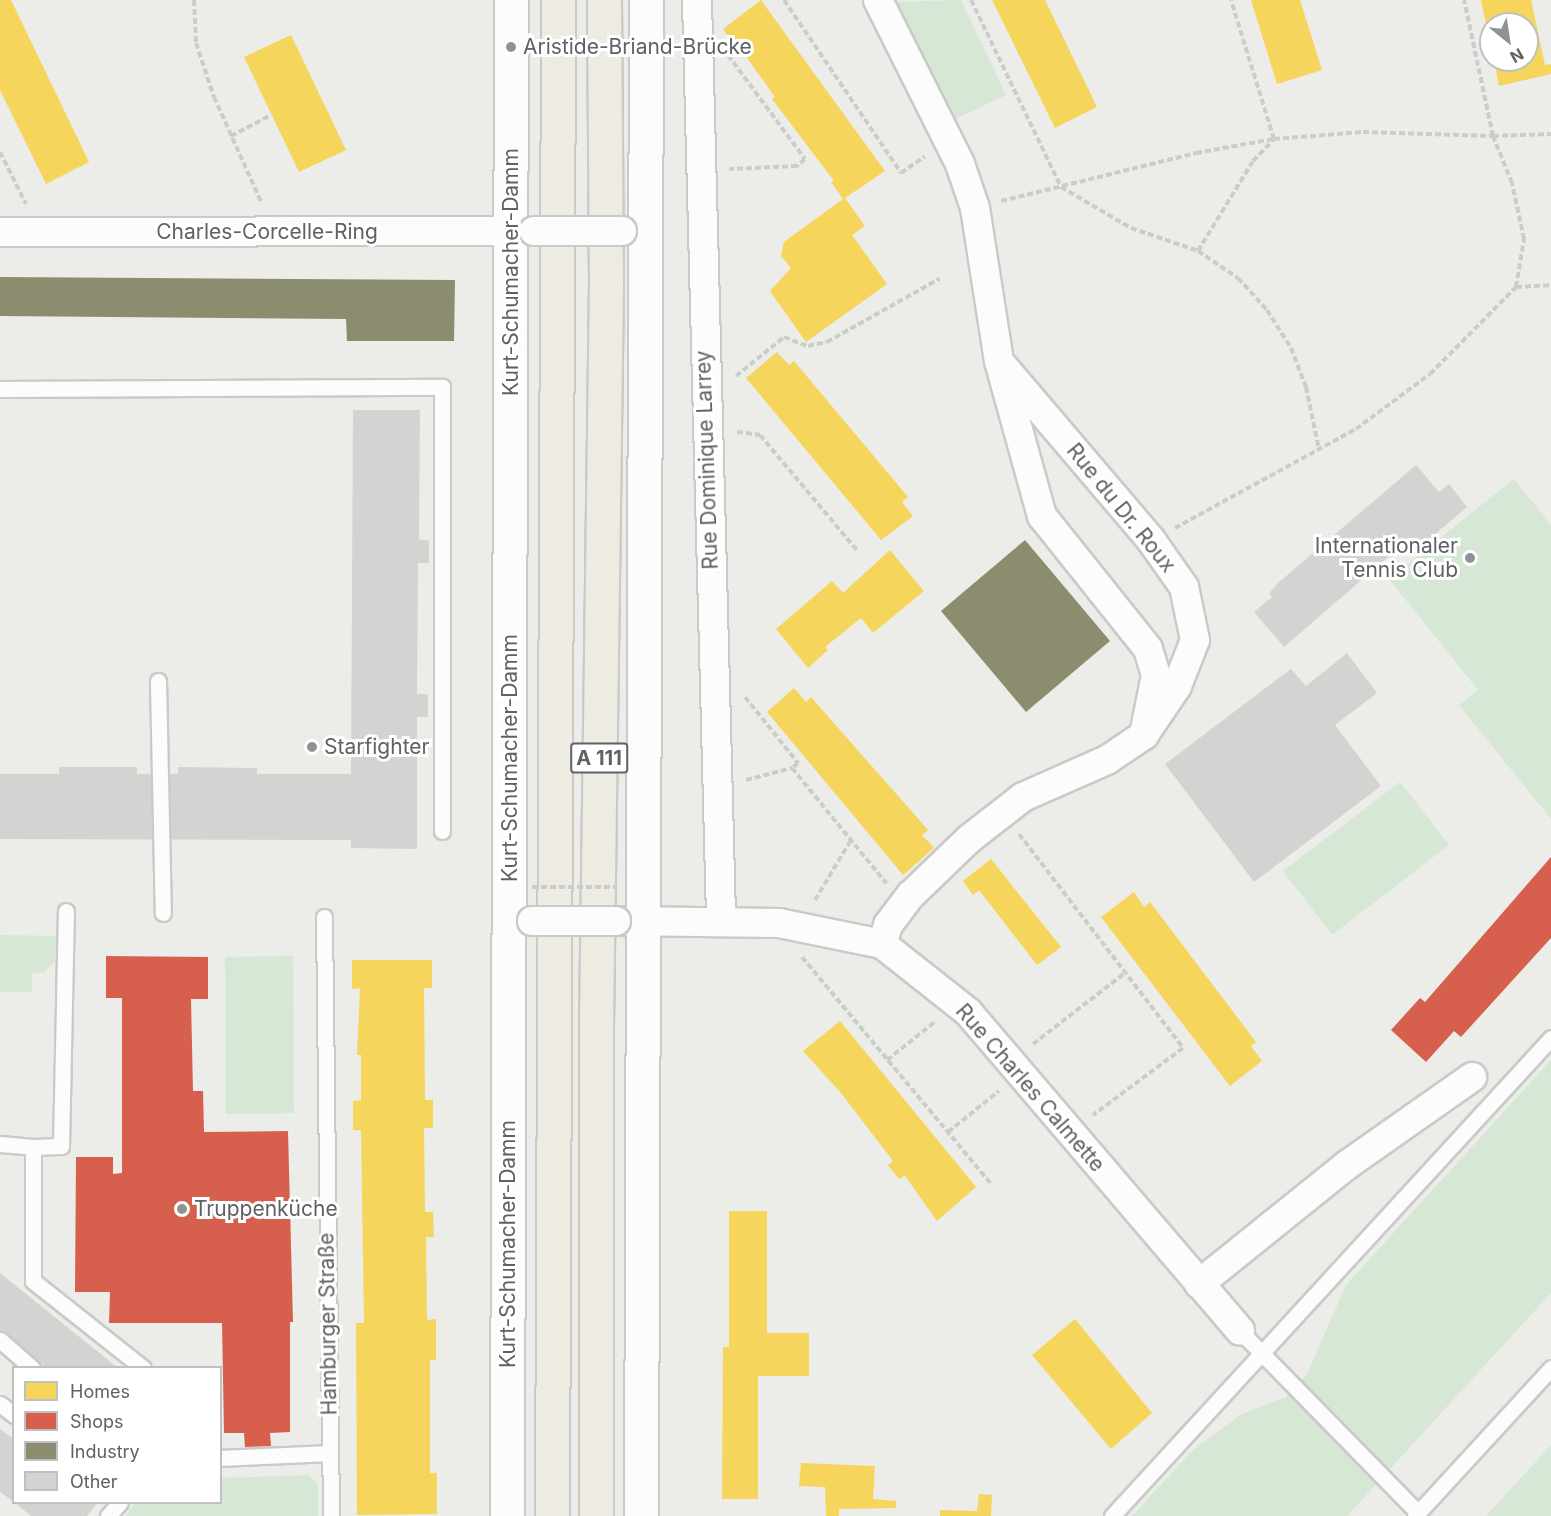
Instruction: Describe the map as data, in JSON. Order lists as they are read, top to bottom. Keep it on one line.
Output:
{"streets":{"highway":["A 111"],"main road":["Kurt-Schumacher-Damm"],"street":["Charles-Corcelle-Ring","Rue Dominique Larrey","Rue du Dr. Roux","Rue Charles Calmette"],"lane":["Hamburger Straße"]},"crossings":[["Charles-Corcelle-Ring","Kurt-Schumacher-Damm"],["Kurt-Schumacher-Damm","Rue Charles Calmette"],["Rue Dominique Larrey","Rue Charles Calmette"],["Rue du Dr. Roux","Rue Charles Calmette"]],"places":["Aristide-Briand-Brücke","Internationaler Tennis Club","Starfighter","Truppenküche"],"legend":["Homes","Shops","Industry","Other"],"north":"bottom right"}
